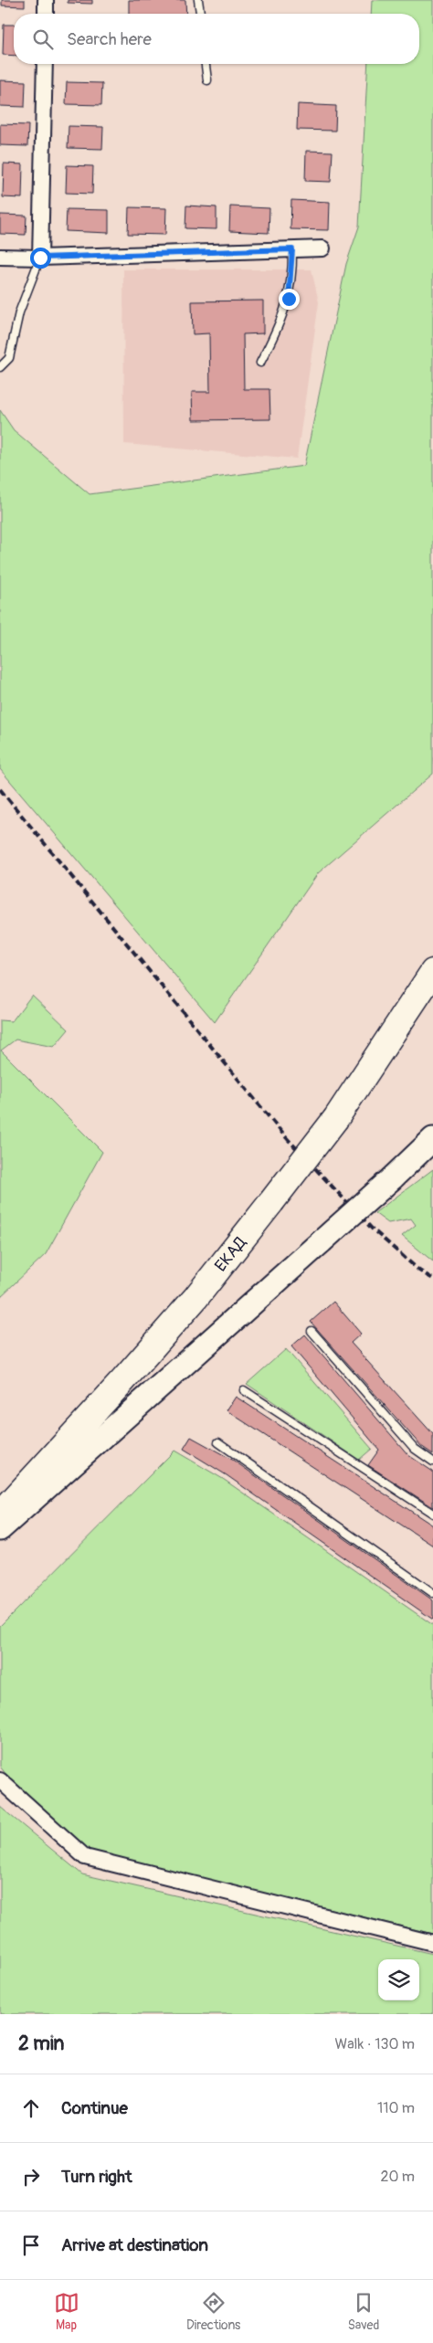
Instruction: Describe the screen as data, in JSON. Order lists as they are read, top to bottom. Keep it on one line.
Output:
{"streets":{"highway":["ЕКАД"]},"page":{"search":"Search here","heading":["2 min","Walk · 130 m"],"list":[["Continue","110 m"],["Turn right","20 m"],"Arrive at destination"],"nav":["Map","Directions","Saved"]}}
